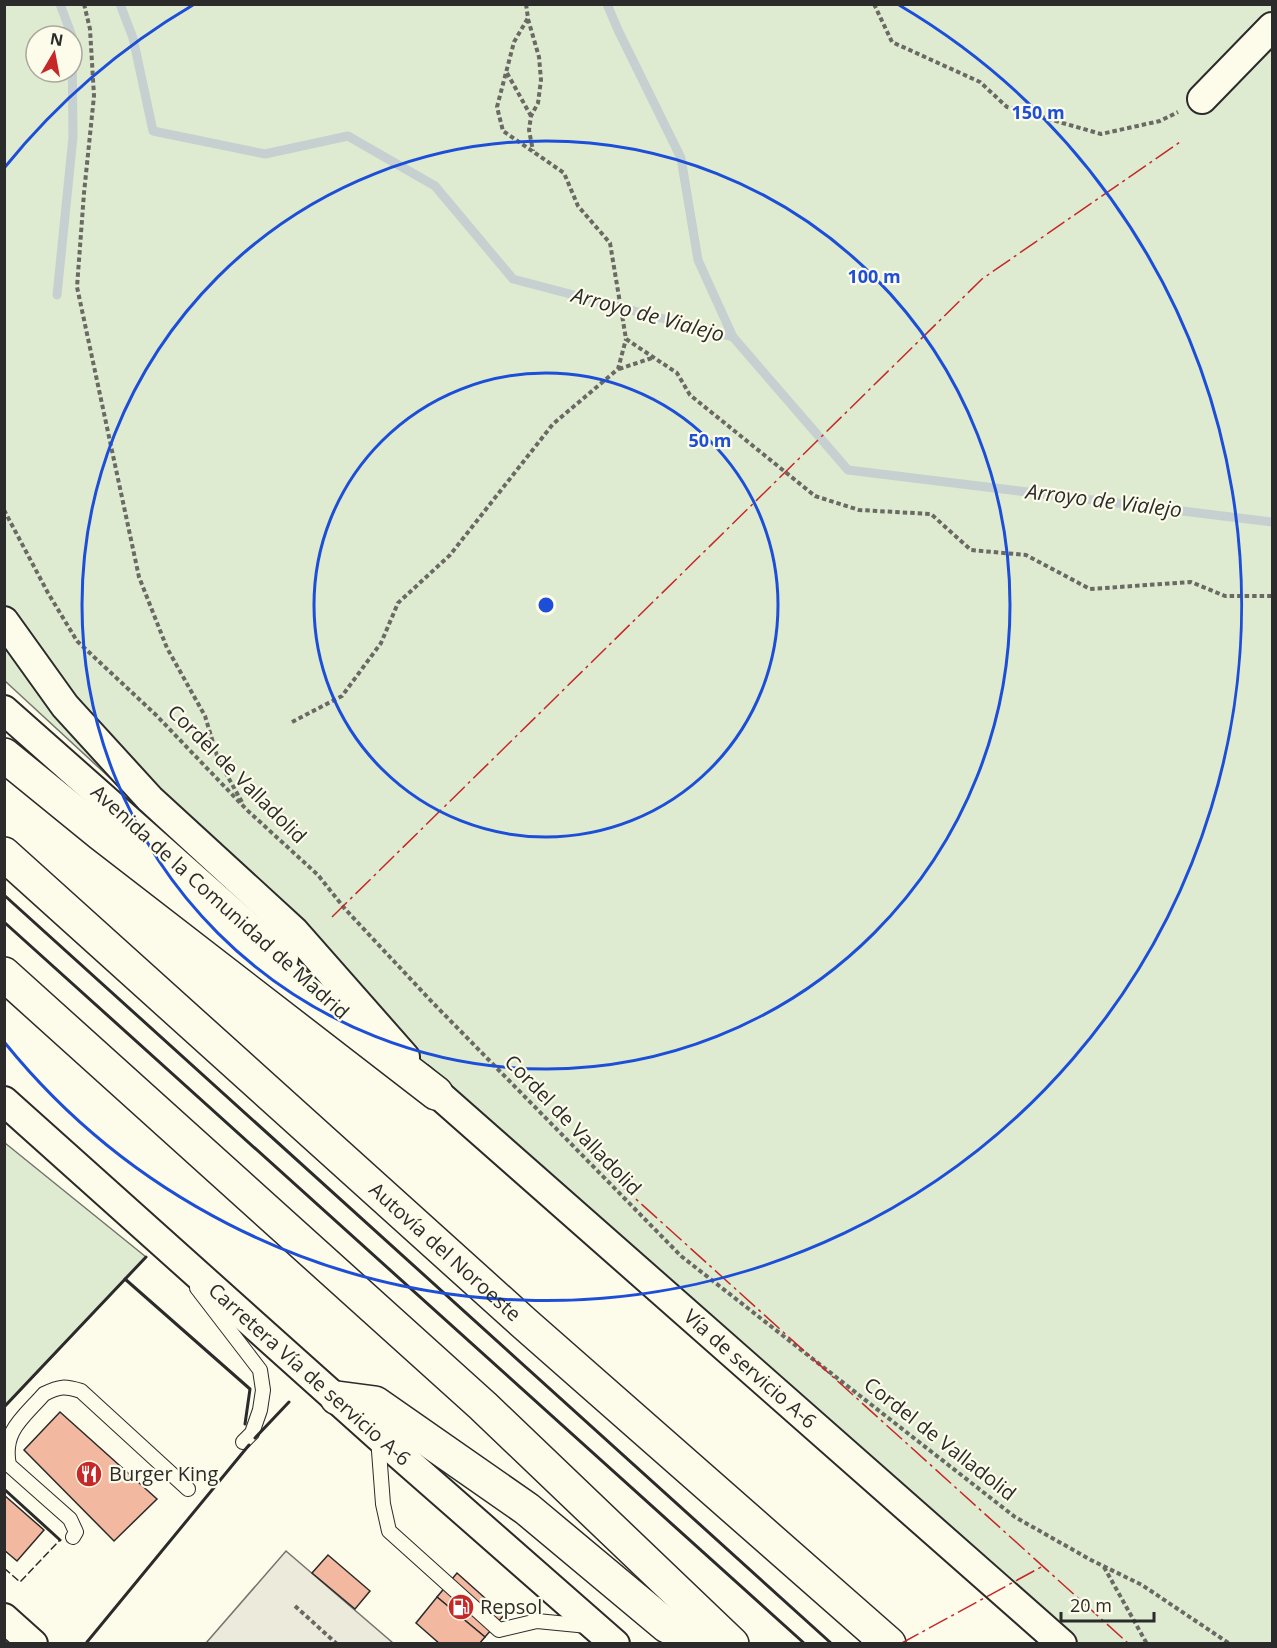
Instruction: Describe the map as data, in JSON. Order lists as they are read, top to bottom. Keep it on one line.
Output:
{"streets":{"highway":["Autovía del Noroeste"],"street":["Avenida de la Comunidad de Madrid","Vía de servicio A-6","Carretera Vía de servicio A-6"],"path":["Cordel de Valladolid"]},"crossings":[["Avenida de la Comunidad de Madrid","Vía de servicio A-6"]],"water":["Arroyo de Vialejo"],"places":{"restaurant":["Burger King"],"fuel station":["Repsol"]},"scale_bar":"20 m","north":"top","rings":["150 m","100 m","50 m"]}
